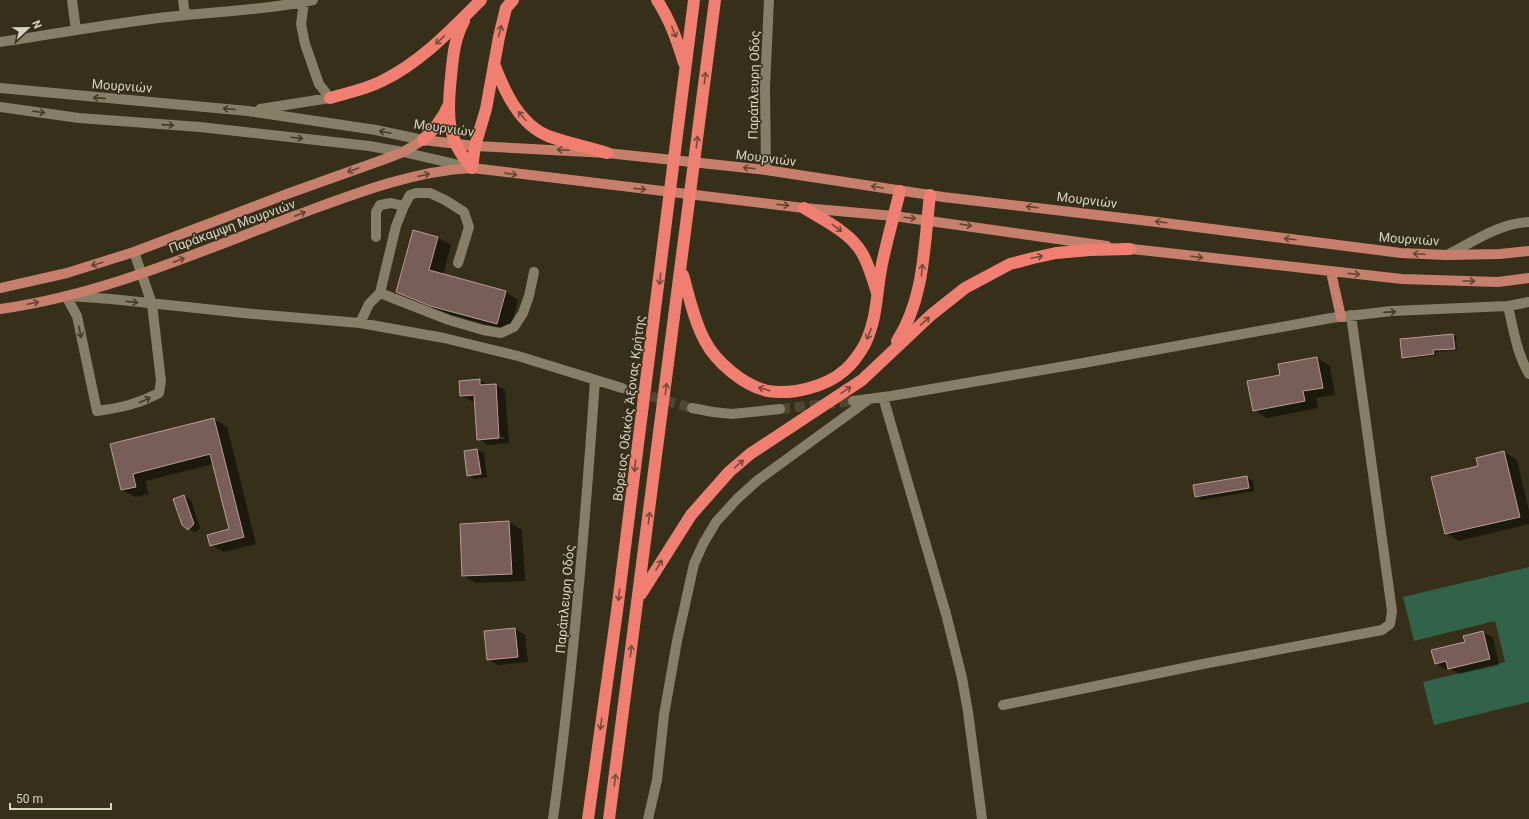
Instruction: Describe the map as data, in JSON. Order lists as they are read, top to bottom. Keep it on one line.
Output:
{"streets":{"highway":["Βόρειος Οδικός Άξονας Κρήτης"],"main road":["Μουρνιών","Παράκαμψη Μουρνιών"],"street":["Παράπλευρη Οδός"]},"crossings":[["Παράπλευρη Οδός","Μουρνιών"],["Μουρνιών","Παράκαμψη Μουρνιών"]],"one_way":["Μουρνιών"],"scale_bar":"50 m","north":"right"}
